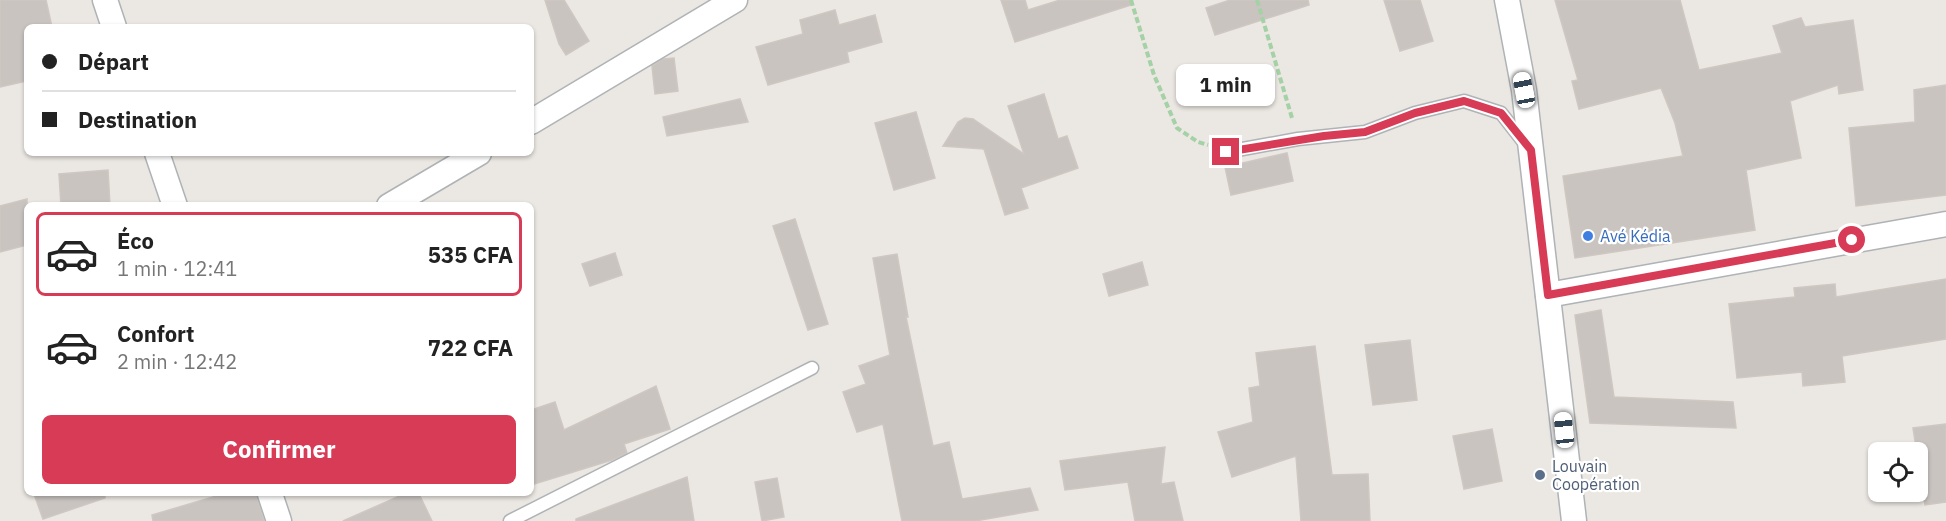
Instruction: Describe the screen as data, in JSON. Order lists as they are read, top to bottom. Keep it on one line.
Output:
{"places":["Avé Kédia","Louvain Coopération"],"page":{"banner":["Départ","Destination"],"bubble":"1 min","list":[{"name":"Éco","note":"1 min · 12:41","value":"535 CFA"},{"name":"Confort","note":"2 min · 12:42","value":"722 CFA"}],"buttons":"Confirmer"}}
